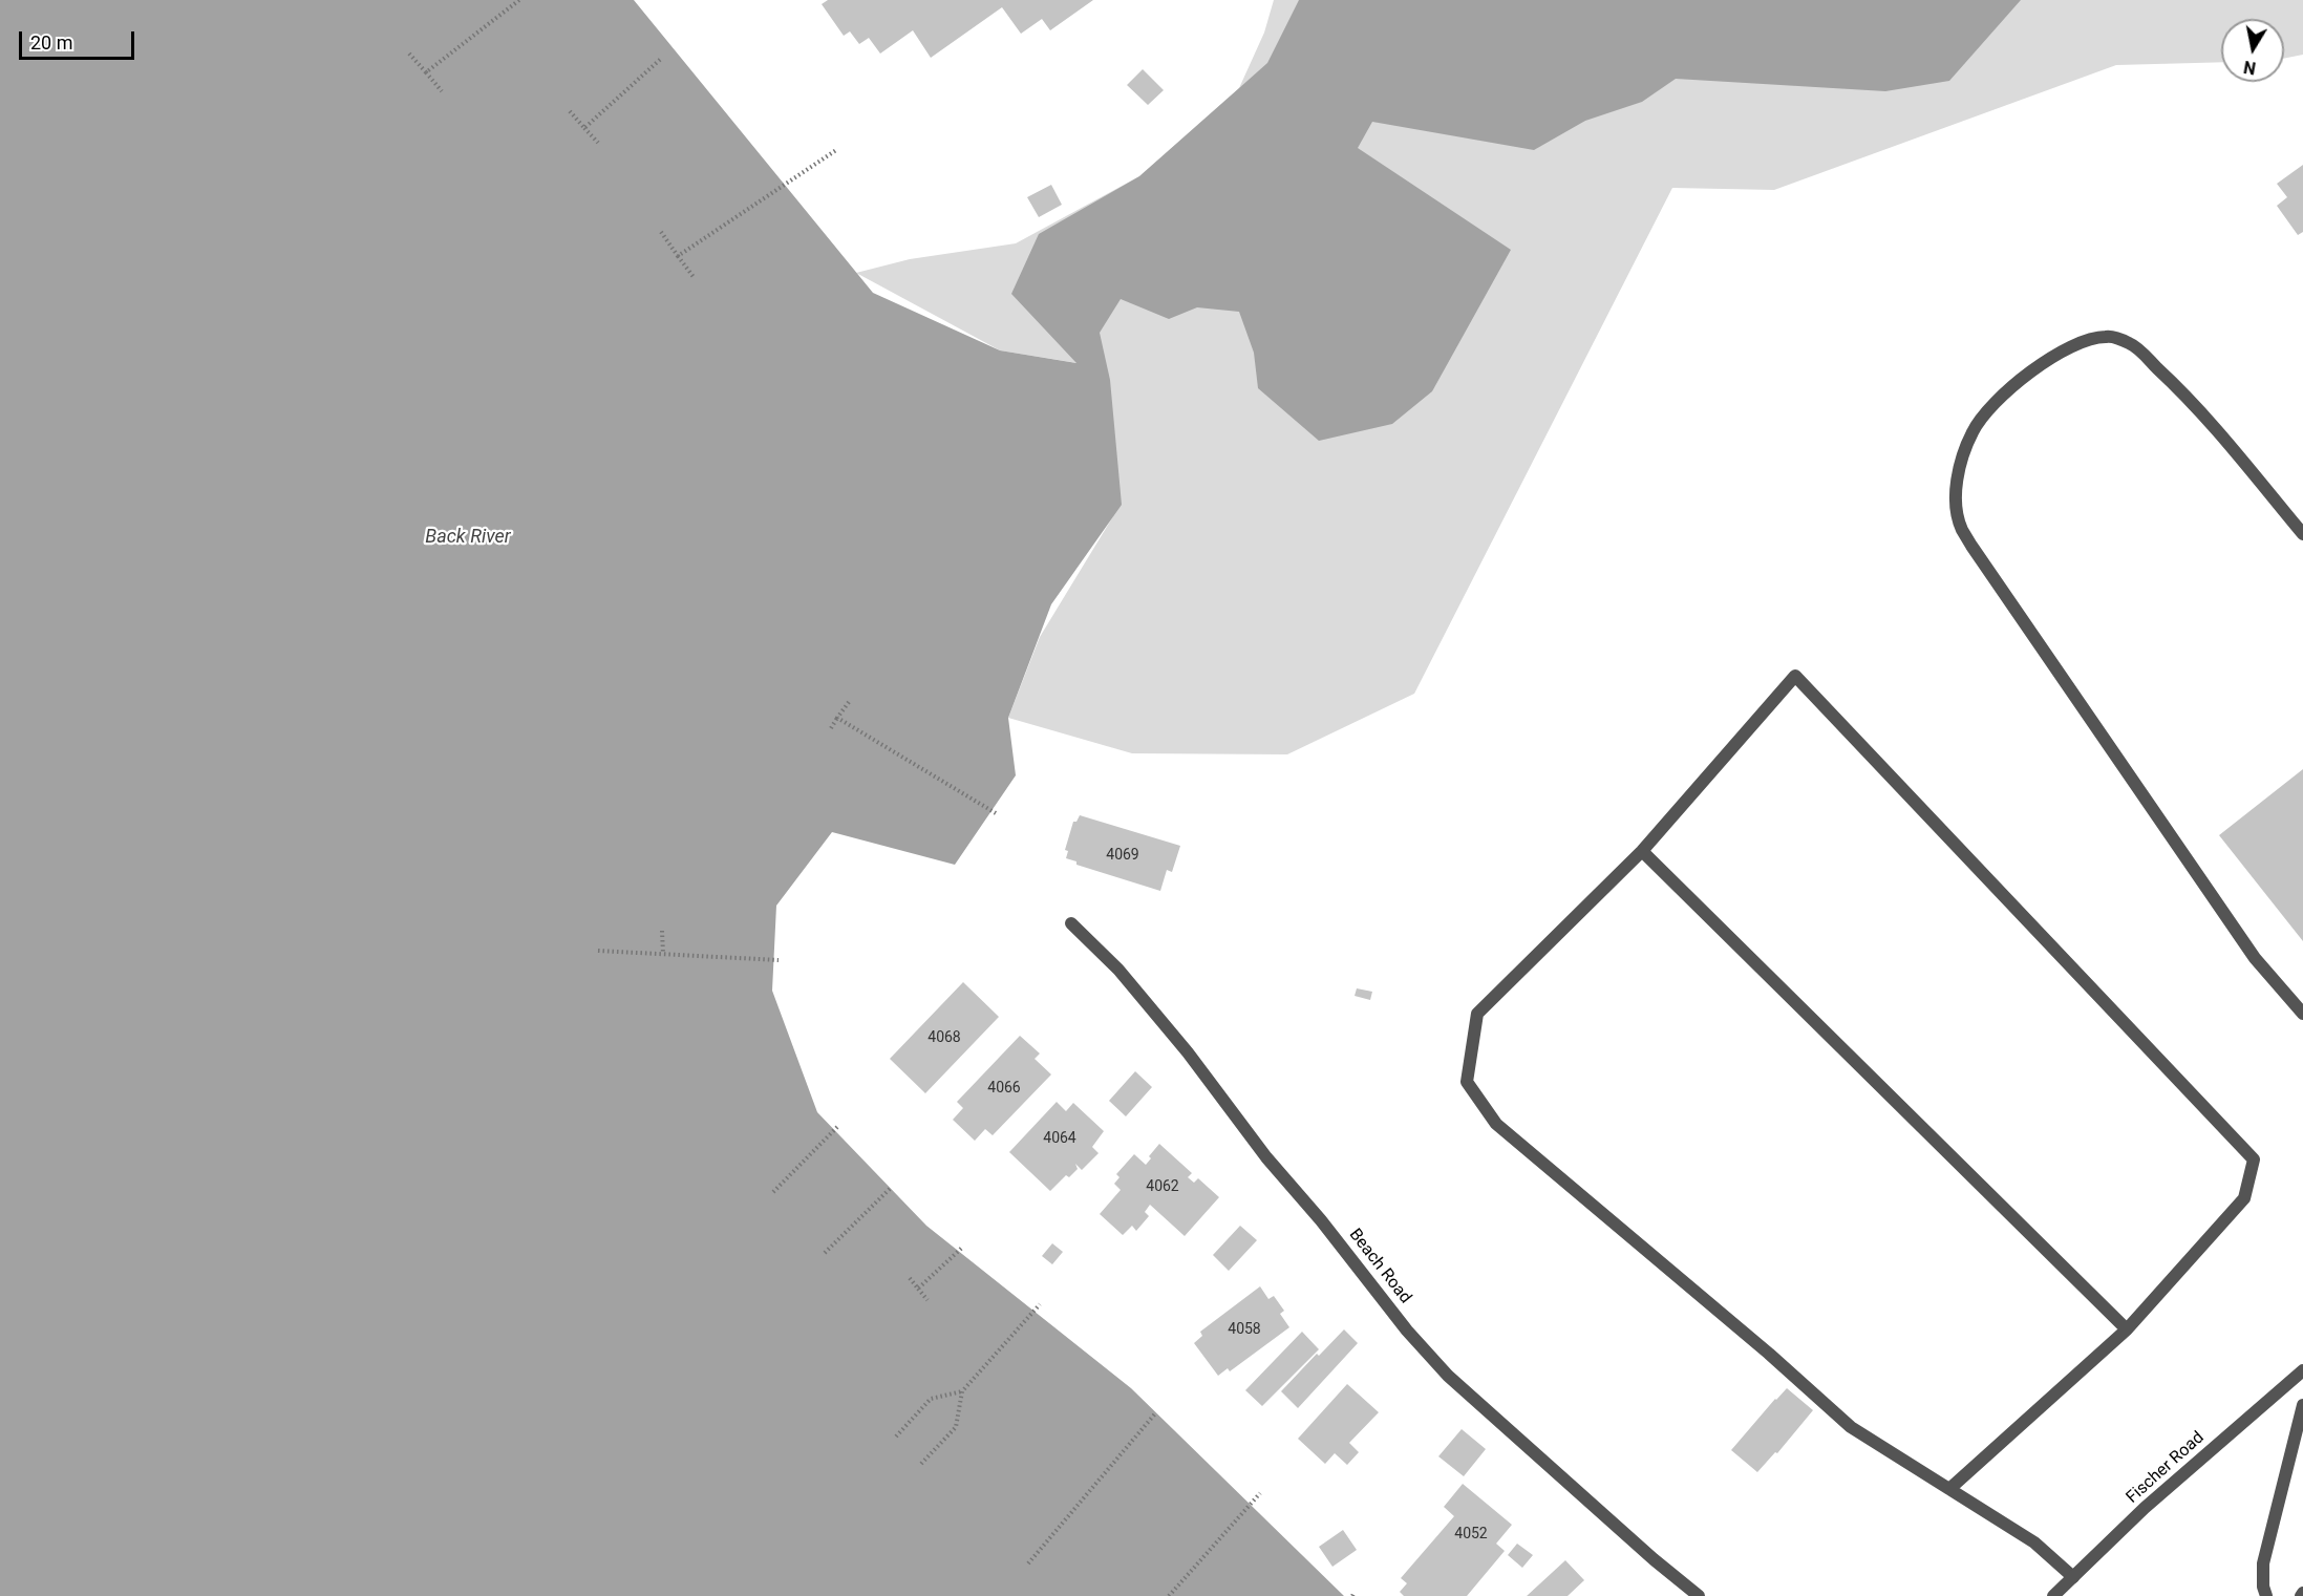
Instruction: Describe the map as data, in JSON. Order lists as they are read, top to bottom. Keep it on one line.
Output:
{"streets":{"street":["Beach Road","Fischer Road"]},"water":["Back River"],"house_numbers":["4069","4068","4066","4064","4062","4058","4052"],"scale_bar":"20 m","north":"bottom"}
